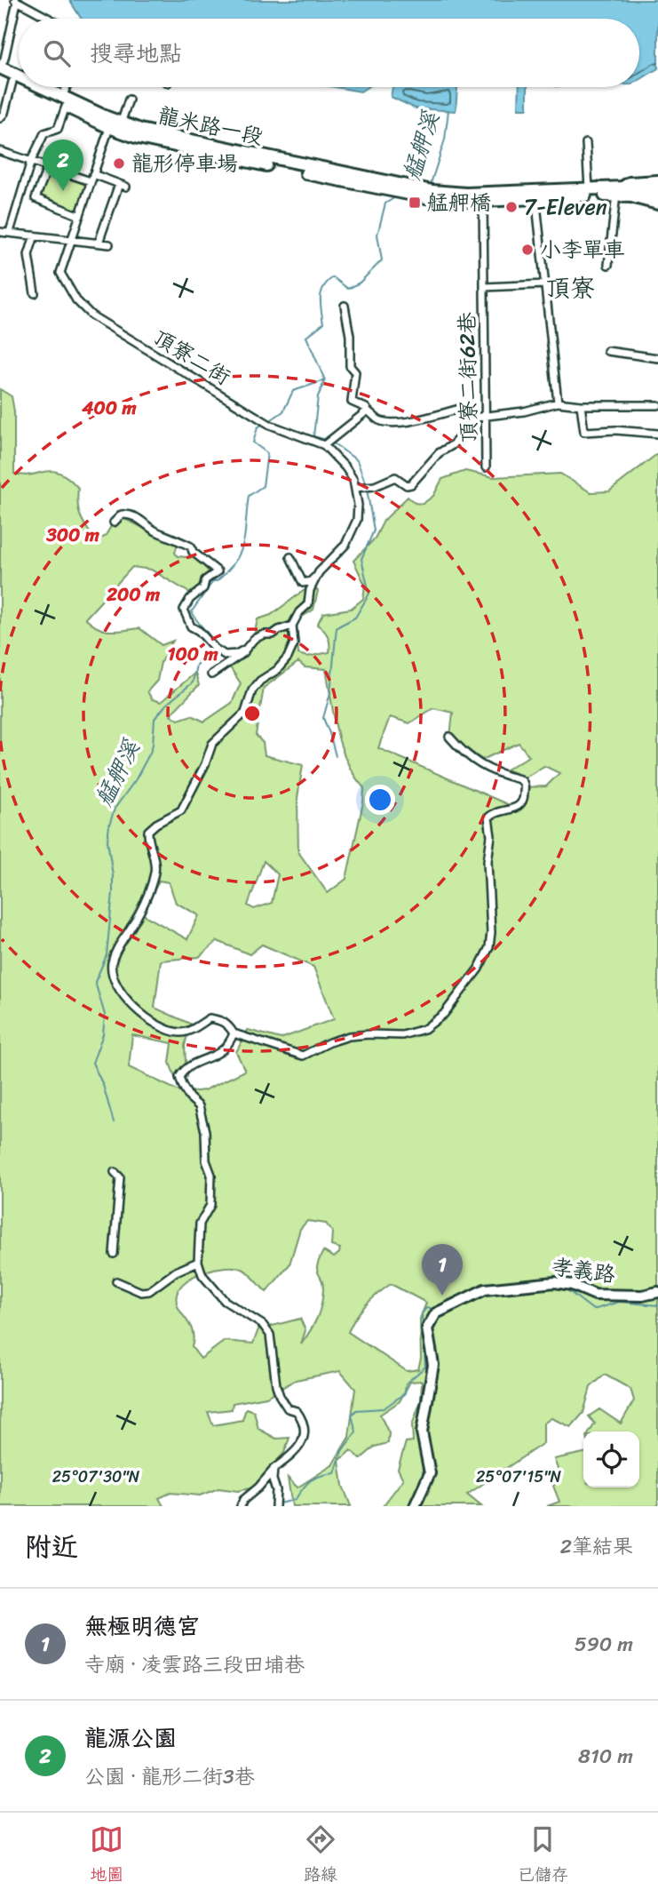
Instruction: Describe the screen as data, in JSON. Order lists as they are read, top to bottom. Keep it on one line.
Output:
{"streets":{"main road":["龍米路一段"],"street":["頂寮二街","頂寮二街62巷","孝義路"]},"crossings":[["龍米路一段","頂寮二街62巷"]],"districts":["頂寮"],"water":["艋舺溪"],"places":{"other":["龍形停車場","7-Eleven","小李單車"],"transit":["艋舺橋"]},"page":{"search":"搜尋地點","pins":["2","1"],"heading":["附近","2筆結果"],"list":[{"mark":"1","name":"無極明德宮","note":"寺廟 · 凌雲路三段田埔巷","value":"590 m"},{"mark":"2","name":"龍源公園","note":"公園 · 龍形二街3巷","value":"810 m"}],"nav":["地圖","路線","已儲存"]},"coordinates":["25°07'30\"N","25°07'15\"N"],"rings":["400 m","300 m","200 m","100 m"]}
